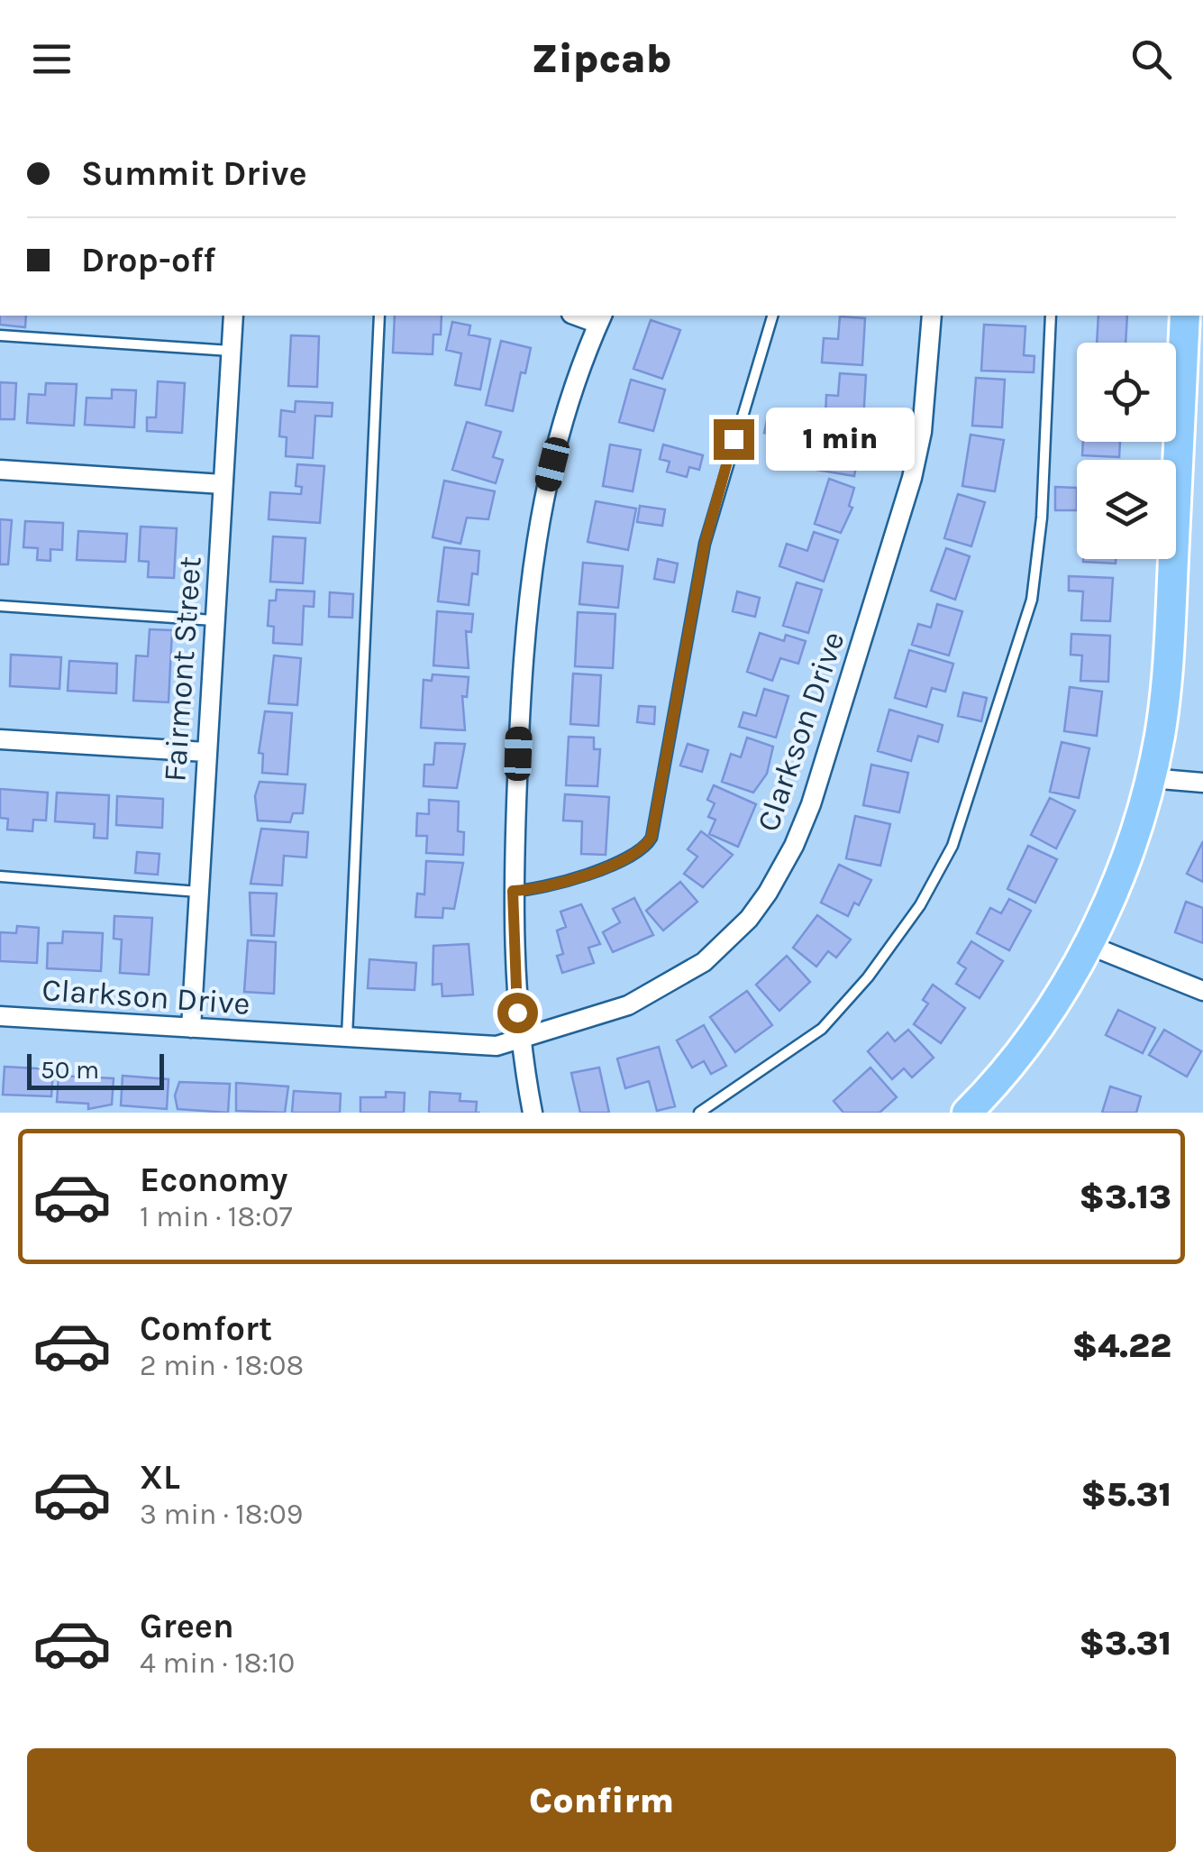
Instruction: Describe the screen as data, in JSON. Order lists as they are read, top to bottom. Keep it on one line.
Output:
{"streets":{"street":["Fairmont Street","Clarkson Drive"]},"crossings":[["Fairmont Street","Clarkson Drive"]],"scale_bar":"50 m","page":{"header":"Zipcab","banner":["Summit Drive","Drop-off"],"bubble":"1 min","scale":"50 m","list":[{"name":"Economy","note":"1 min · 18:07","value":"$3.13"},{"name":"Comfort","note":"2 min · 18:08","value":"$4.22"},{"name":"XL","note":"3 min · 18:09","value":"$5.31"},{"name":"Green","note":"4 min · 18:10","value":"$3.31"}],"buttons":"Confirm"}}
